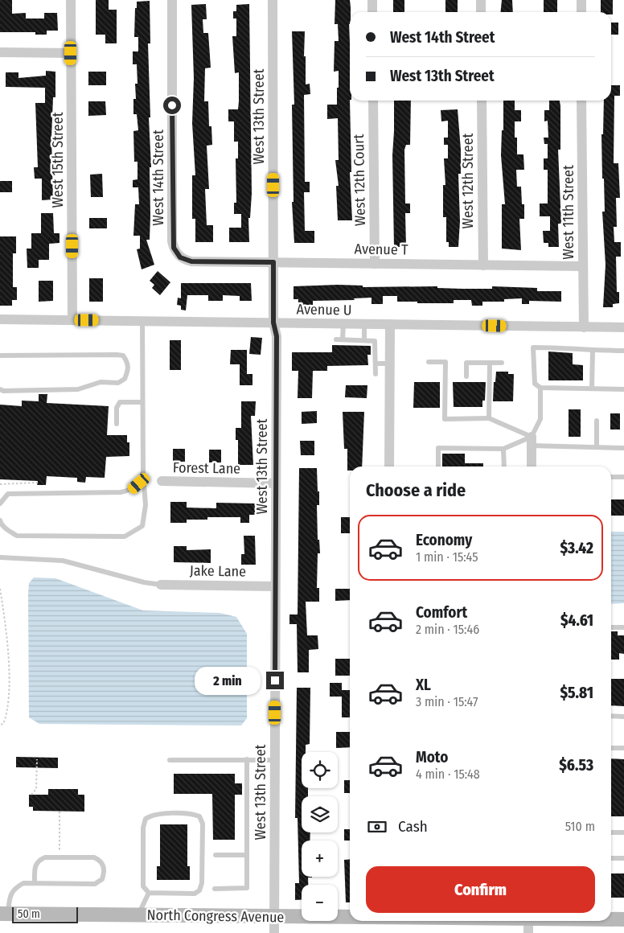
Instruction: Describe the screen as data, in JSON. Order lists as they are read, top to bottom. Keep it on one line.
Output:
{"streets":{"street":["West 13th Street","West 15th Street","West 14th Street","West 12th Court","West 12th Street","West 11th Street","Avenue T","Avenue U","Forest Lane","Jake Lane","North Congress Avenue"]},"crossings":[["West 13th Street","Avenue T"],["West 13th Street","Avenue U"],["West 13th Street","Forest Lane"],["West 13th Street","Jake Lane"],["West 13th Street","North Congress Avenue"],["West 15th Street","Avenue U"],["West 14th Street","Avenue T"],["West 12th Court","Avenue T"],["West 12th Street","Avenue T"],["West 11th Street","Avenue T"],["West 11th Street","Avenue U"]],"scale_bar":"50 m","page":{"banner":["West 14th Street","West 13th Street"],"heading":"Choose a ride","list":[{"name":"Economy","note":"1 min · 15:45","value":"$3.42"},{"name":"Comfort","note":"2 min · 15:46","value":"$4.61"},{"name":"XL","note":"3 min · 15:47","value":"$5.81"},{"name":"Moto","note":"4 min · 15:48","value":"$6.53"}],"bubble":"2 min","map_buttons":["+","−"],"pay":["Cash","510 m"],"buttons":"Confirm","scale":"50 m"}}
